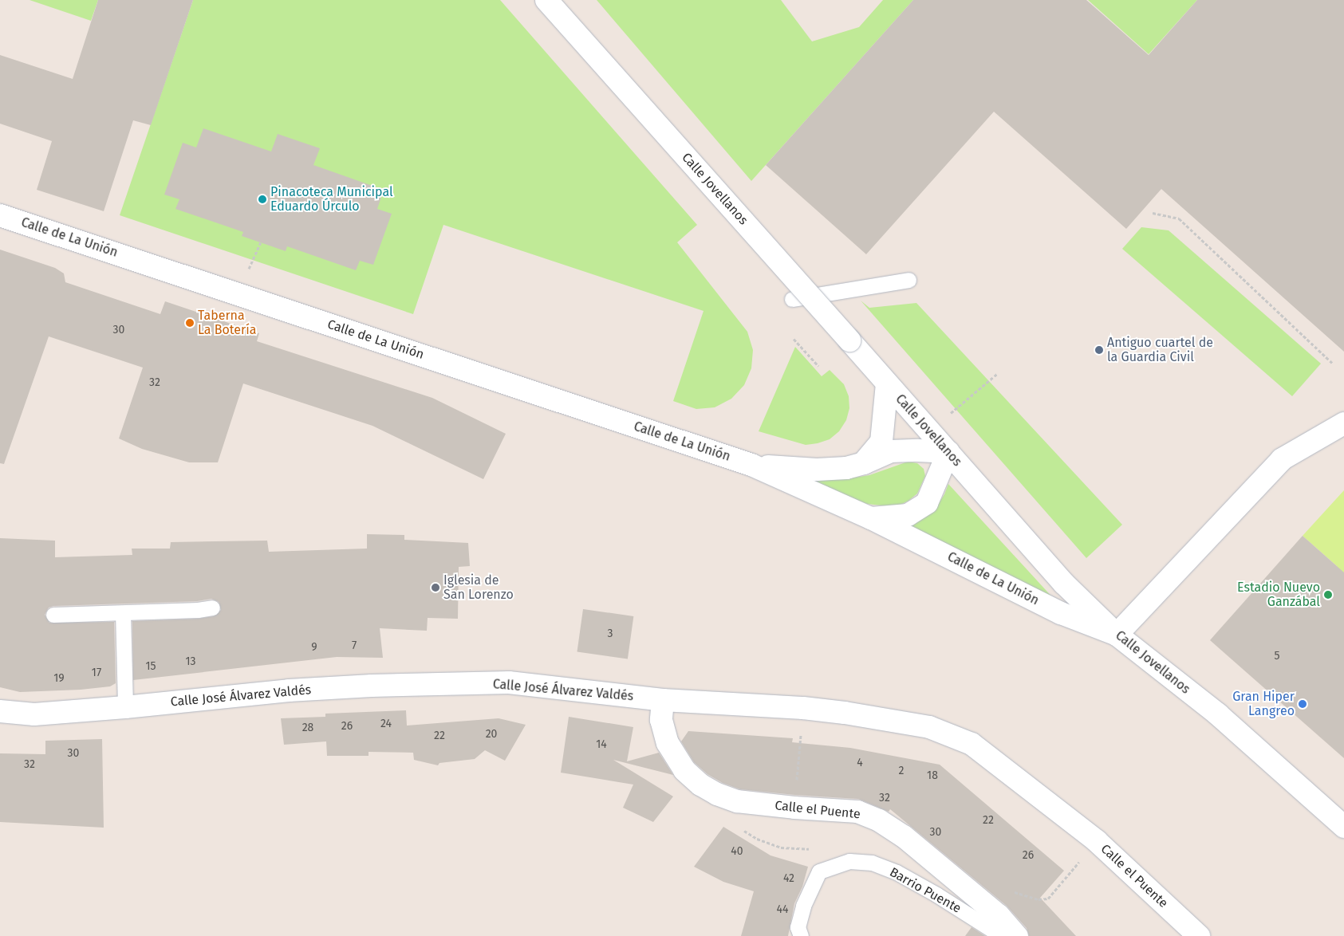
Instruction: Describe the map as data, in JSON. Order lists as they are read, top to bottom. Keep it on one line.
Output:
{"streets":{"street":["Calle Jovellanos","Calle de La Unión","Calle José Álvarez Valdés","Calle el Puente"],"lane":["Barrio Puente"]},"crossings":[["Calle Jovellanos","Calle de La Unión"],["Calle José Álvarez Valdés","Calle el Puente"]],"places":["Pinacoteca Municipal Eduardo Úrculo","Taberna La Botería","Antiguo cuartel de la Guardia Civil","Iglesia de San Lorenzo","Estadio Nuevo Ganzábal","Gran Hiper Langreo"],"house_numbers":["30","32","3","7","9","5","13","15","17","19","24","26","28","20","22","14","30","4","32","2","18","32","22","30","40","26","42","44"]}
